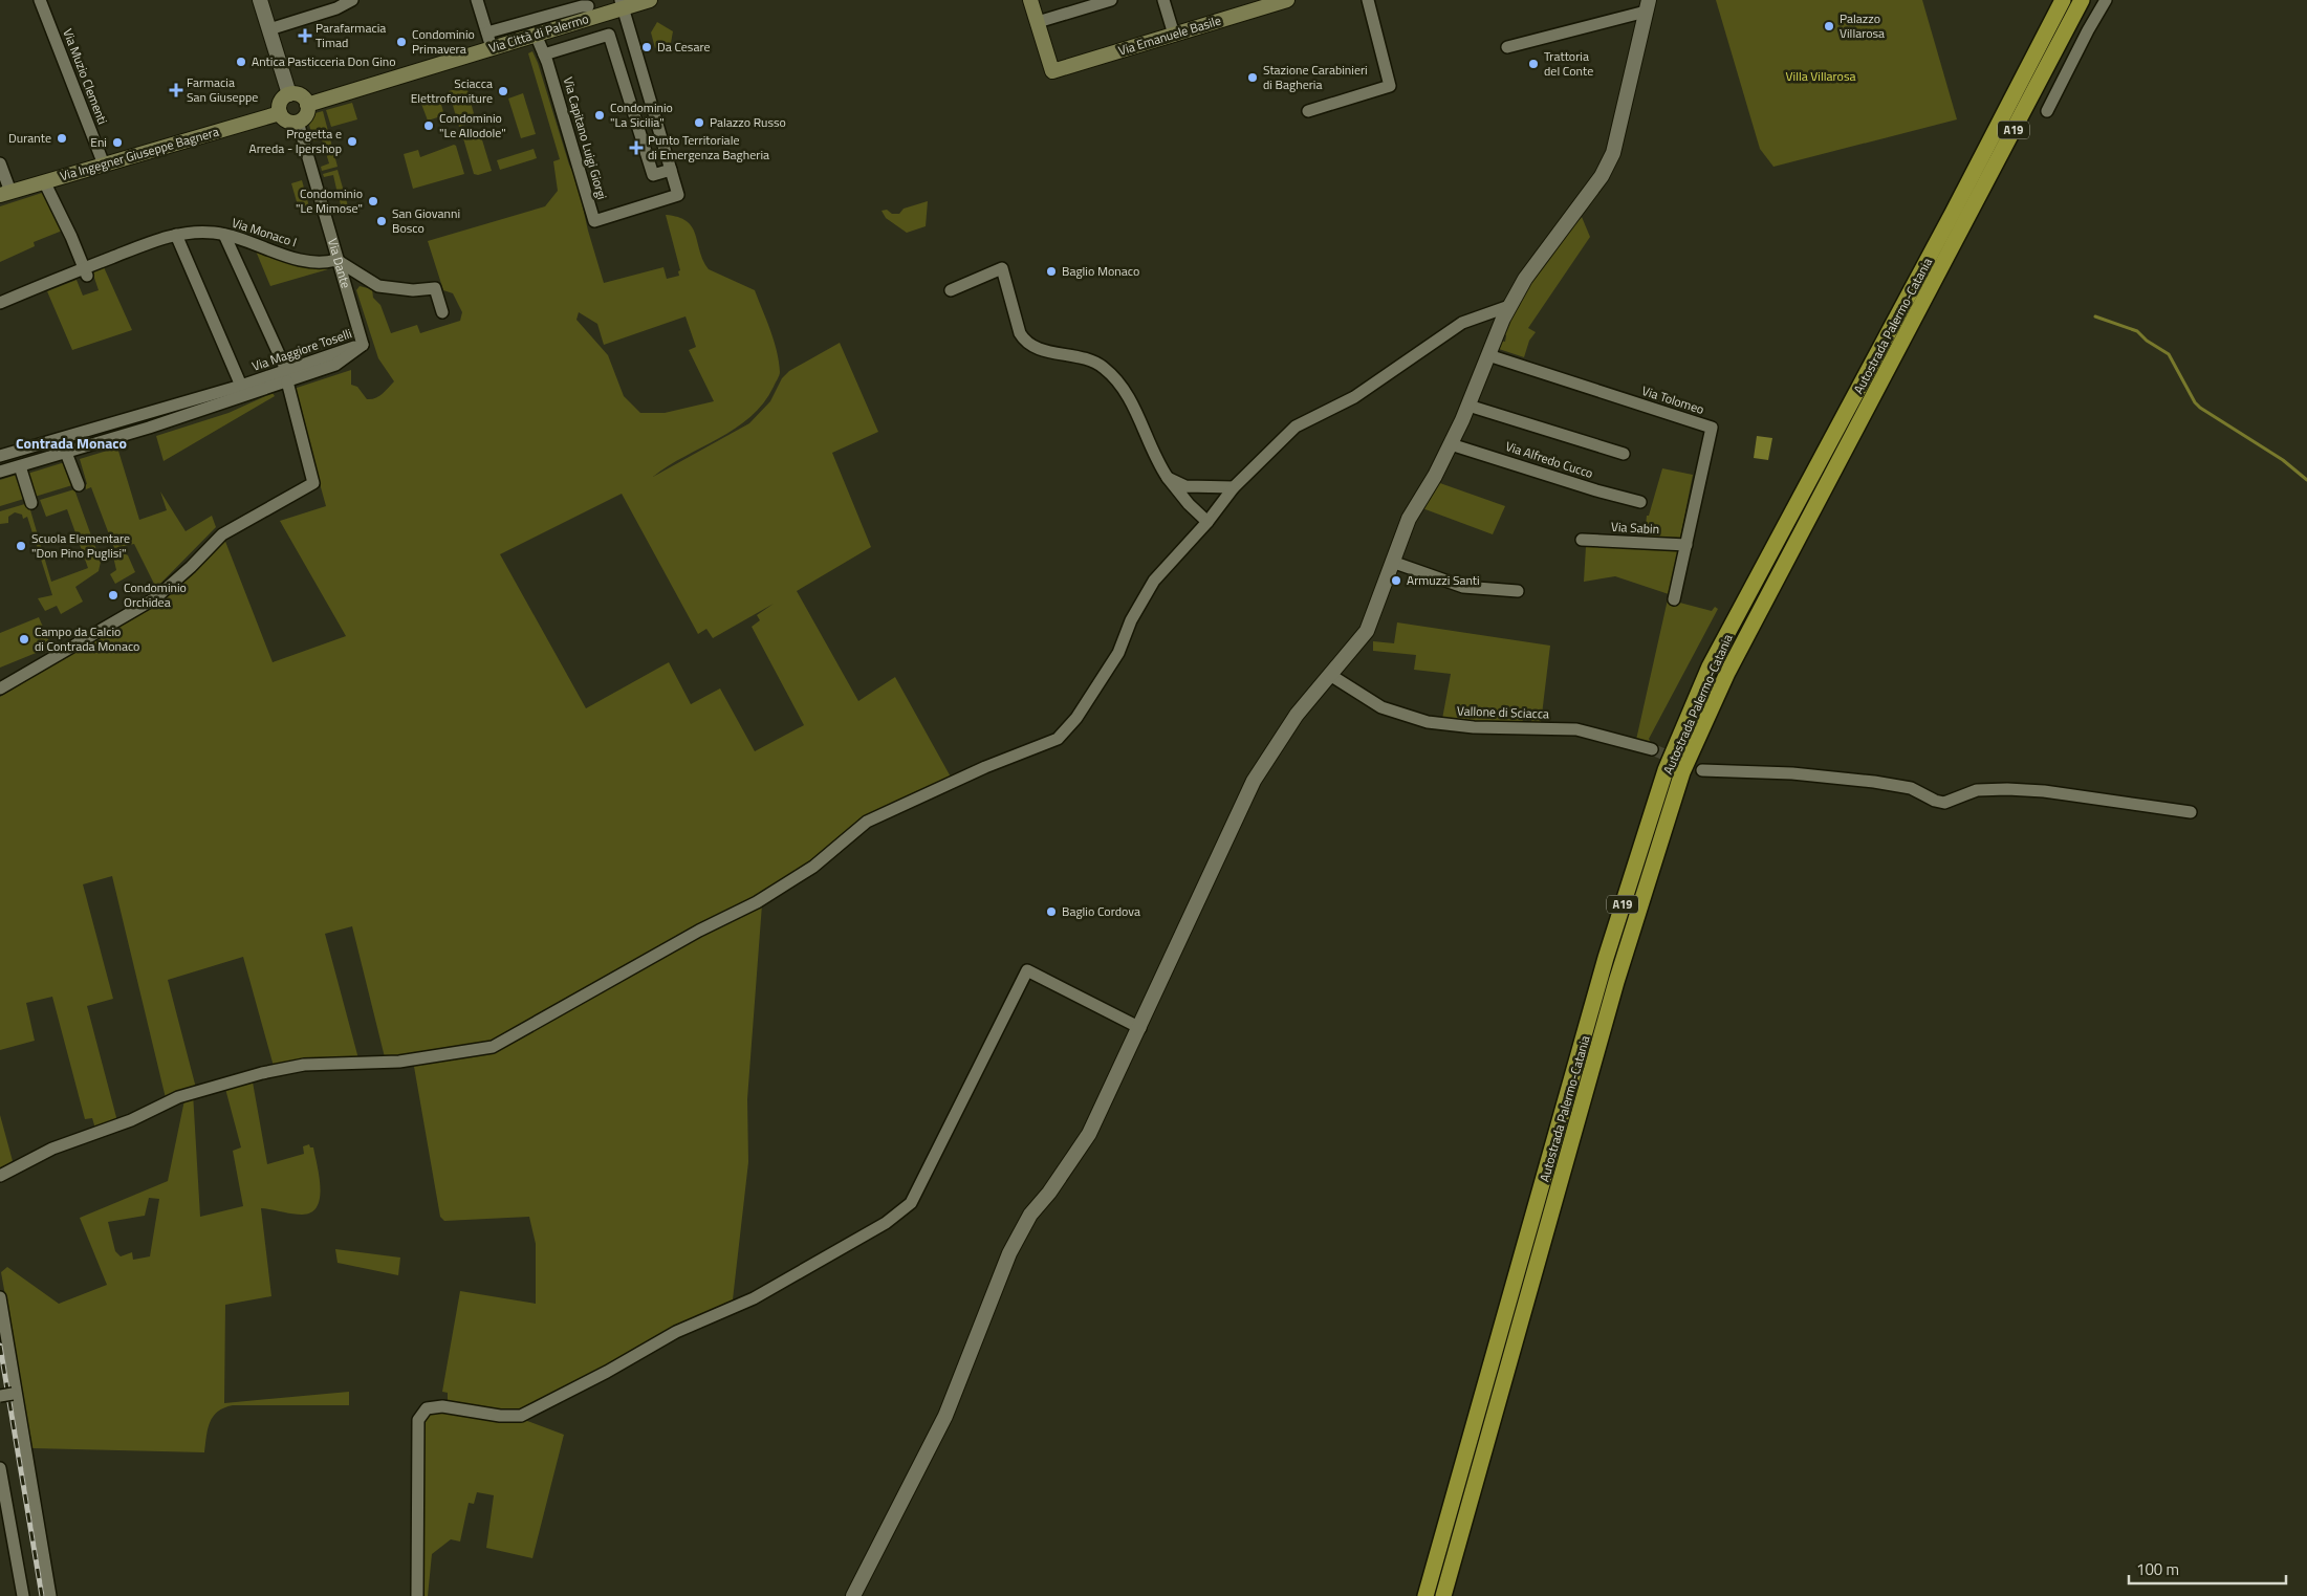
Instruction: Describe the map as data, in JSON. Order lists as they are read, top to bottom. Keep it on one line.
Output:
{"streets":{"highway":["A19","Autostrada Palermo-Catania"],"main road":["Via Città di Palermo","Via Emanuele Basile","Via Ingegner Giuseppe Bagnera"],"street":["Via Muzio Clementi","Via Capitano Luigi Giorgi","Via Monaco I","Via Dante","Via Maggiore Toselli","Via Tolomeo","Via Alfredo Cucco","Via Sabin","Vallone di Sciacca"]},"crossings":[["Via Città di Palermo","Via Capitano Luigi Giorgi"],["Via Città di Palermo","Via Ingegner Giuseppe Bagnera"],["Via Città di Palermo","Via Dante"],["Via Muzio Clementi","Via Ingegner Giuseppe Bagnera"],["Via Ingegner Giuseppe Bagnera","Via Dante"],["Via Monaco I","Via Dante"],["Via Dante","Via Maggiore Toselli"],["Via Tolomeo","Via Sabin"]],"districts":["Contrada Monaco"],"parks":["Villa Villarosa"],"places":{"other":["Palazzo Villarosa","Condominio Primavera","Da Cesare","Antica Pasticceria Don Gino","Trattoria del Conte","Stazione Carabinieri di Bagheria","Sciacca Elettroforniture","Condominio \"La Sicilia\"","Palazzo Russo","Condominio \"Le Allodole\"","Durante","Progetta e Arreda - Ipershop","Eni","Condominio \"Le Mimose\"","San Giovanni Bosco","Baglio Monaco","Scuola Elementare \"Don Pino Puglisi\"","Armuzzi Santi","Condominio Orchidea","Campo da Calcio di Contrada Monaco","Baglio Cordova"],"health":["Parafarmacia Timad","Farmacia San Giuseppe","Punto Territoriale di Emergenza Bagheria"]},"scale_bar":"100 m"}
